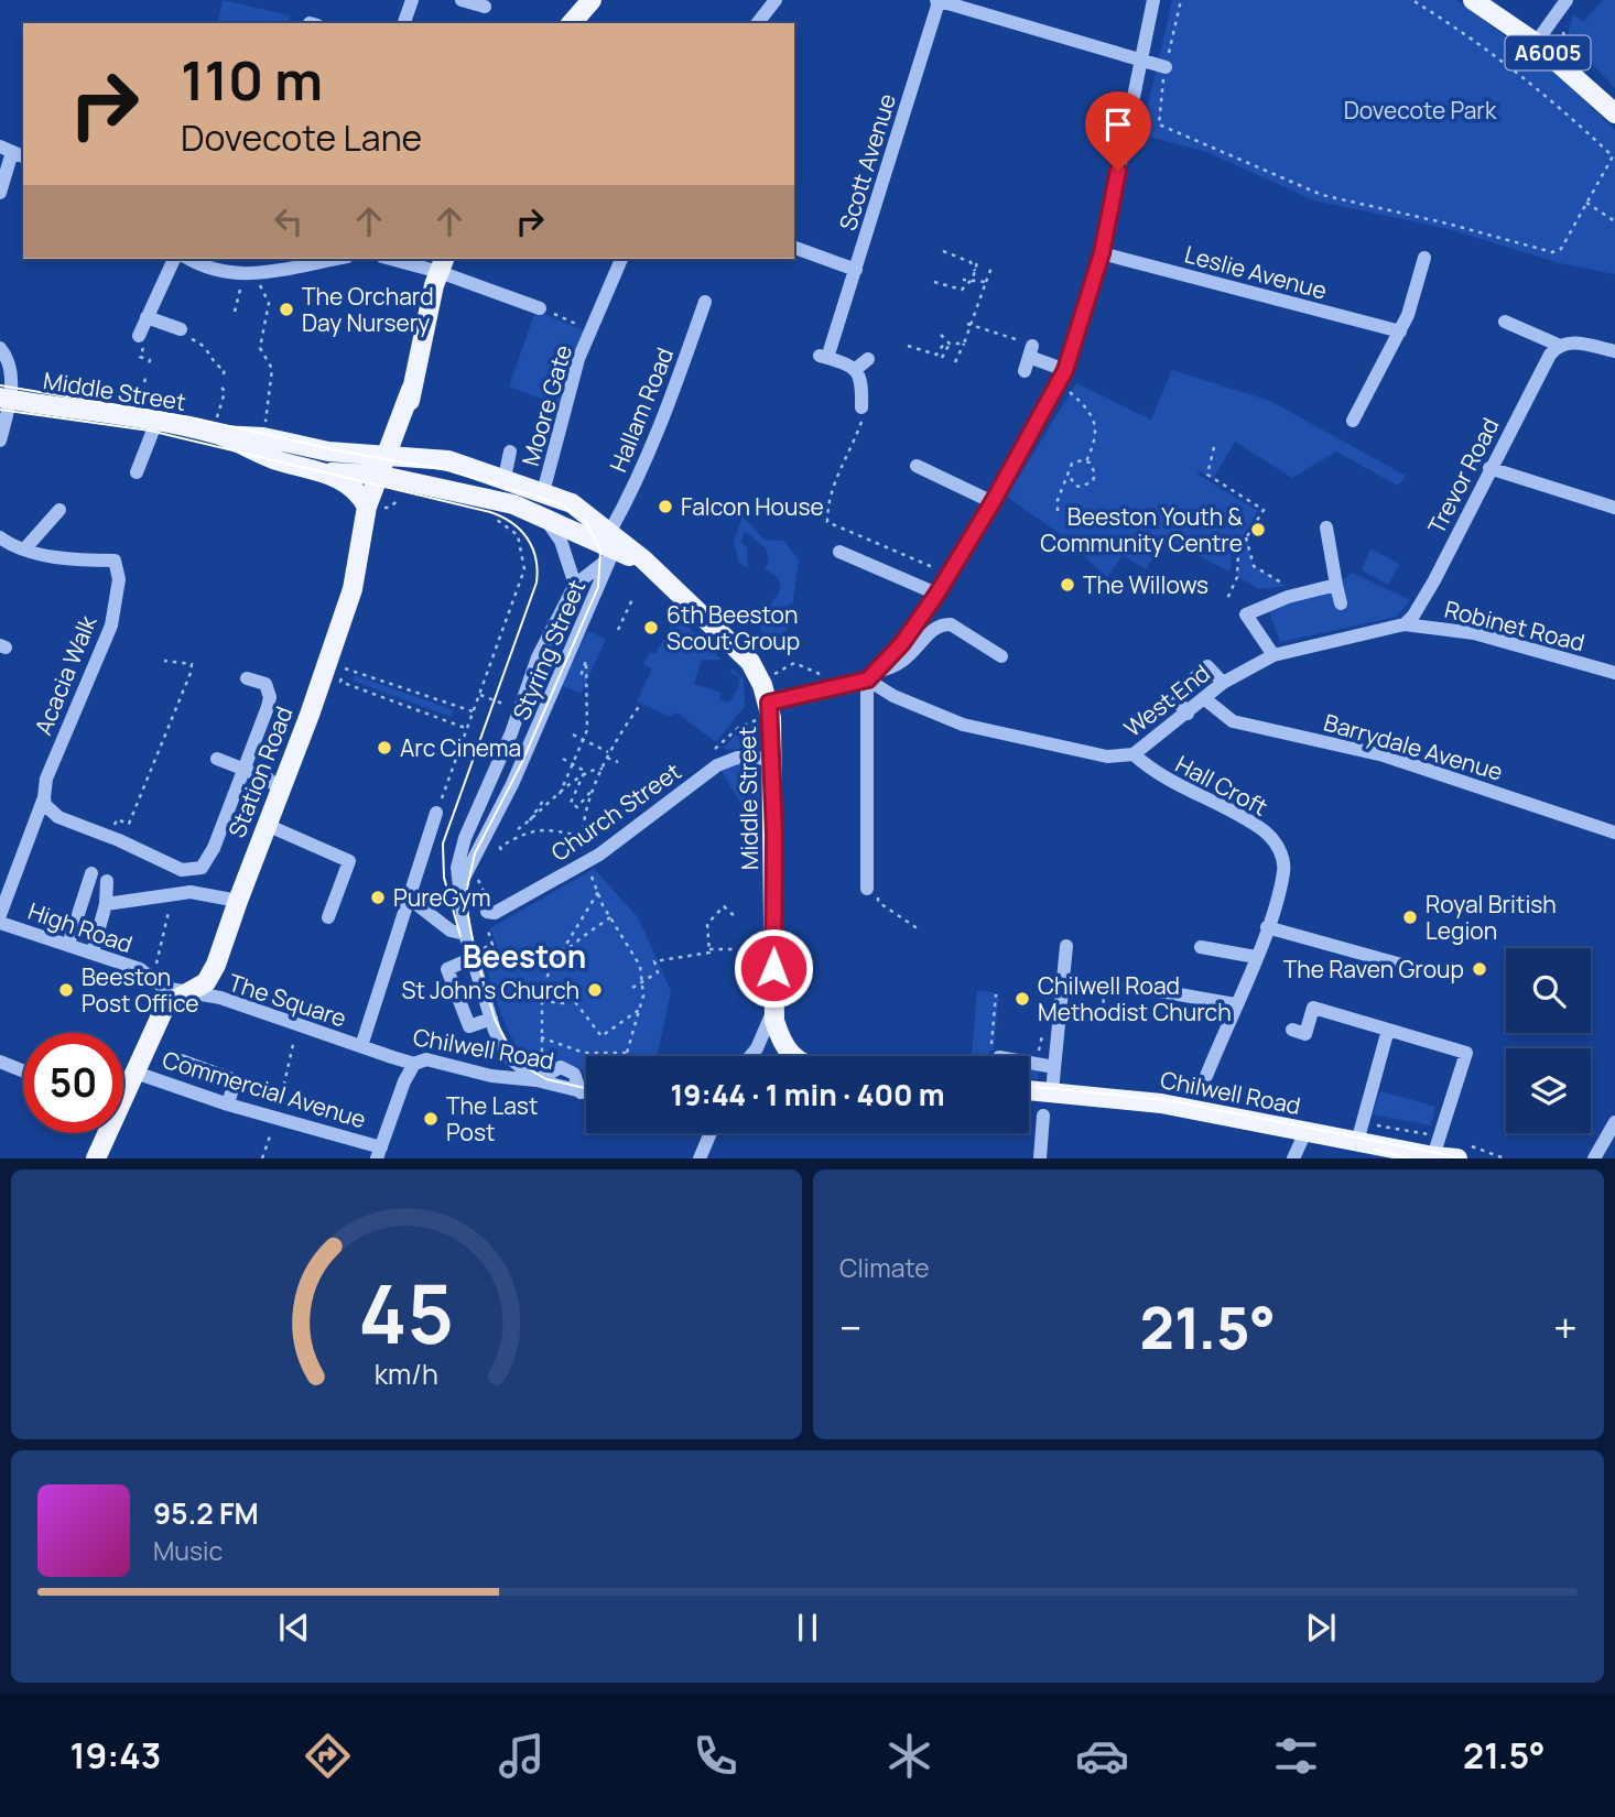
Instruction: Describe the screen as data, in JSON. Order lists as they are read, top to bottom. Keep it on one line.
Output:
{"streets":{"main road":["A6005","Middle Street","Station Road","Chilwell Road"],"street":["Scott Avenue","Leslie Avenue","Moore Gate","Hallam Road","Trevor Road","Robinet Road","Styring Street","Acacia Walk","West End","Barrydale Avenue","Hall Croft","Church Street","High Road","The Square","Commercial Avenue"]},"crossings":[["Middle Street","Moore Gate"],["Middle Street","Hallam Road"],["Middle Street","Styring Street"],["Middle Street","Station Road"],["Middle Street","Church Street"],["Hallam Road","Styring Street"],["Trevor Road","Robinet Road"],["Trevor Road","West End"],["Robinet Road","West End"],["West End","Barrydale Avenue"],["West End","Hall Croft"],["Station Road","High Road"],["Station Road","The Square"],["Station Road","Commercial Avenue"],["High Road","The Square"],["The Square","Chilwell Road"]],"districts":["Beeston"],"parks":["Dovecote Park"],"places":["The Orchard Day Nursery","Falcon House","Beeston Youth & Community Centre","The Willows","6th Beeston Scout Group","Arc Cinema","PureGym","Royal British Legion","The Raven Group","Beeston Post Office","St John's Church","Chilwell Road Methodist Church","The Last Post"],"page":{"turn":["110 m","Dovecote Lane"],"limit":"50","trip":"19:44 · 1 min · 400 m","tile":"Climate","heat":["−","21.5°","+"],"song":["95.2 FM","Music"],"tabs":["19:43","21.5°"],"gauge":["45","km/h"]}}
